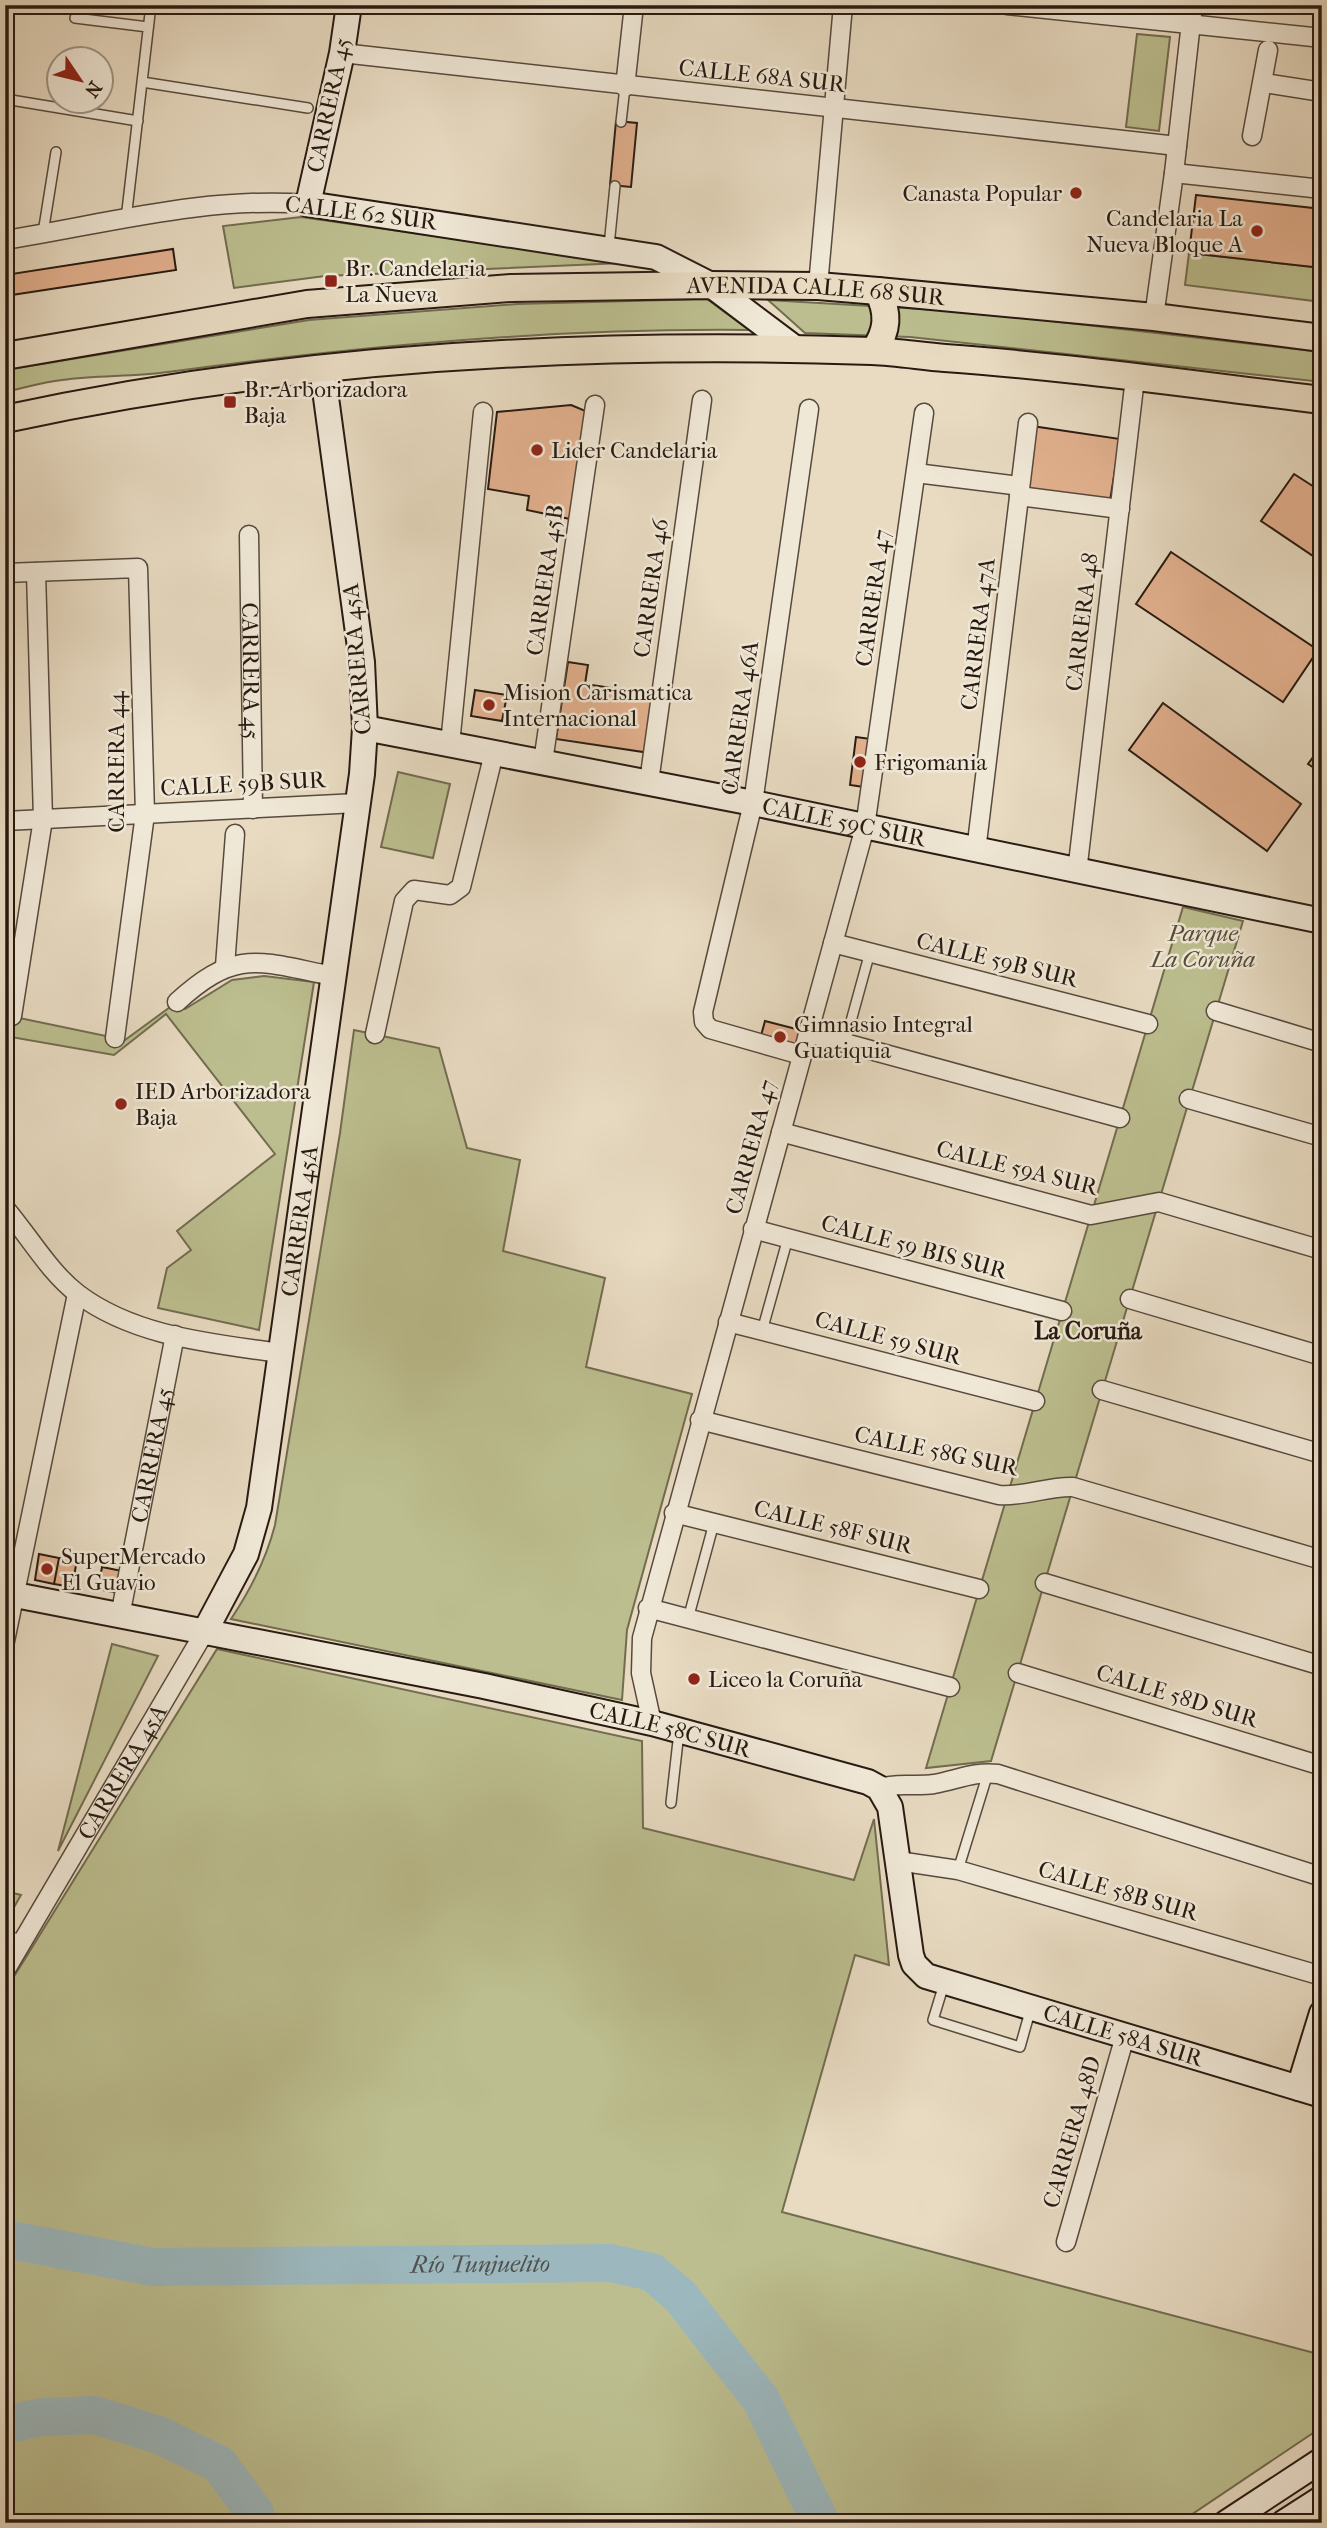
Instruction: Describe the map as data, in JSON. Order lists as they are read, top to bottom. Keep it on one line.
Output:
{"streets":{"main road":["AVENIDA CALLE 68 SUR"],"street":["CALLE 68A SUR","CARRERA 45","CALLE 62 SUR","CARRERA 45B","CARRERA 46","CARRERA 47","CARRERA 48","CARRERA 47A","CARRERA 45A","CARRERA 46A","CARRERA 44","CALLE 59B SUR","CALLE 59C SUR","CALLE 59A SUR","CALLE 59 BIS SUR","CALLE 59 SUR","CALLE 58G SUR","CALLE 58F SUR","CALLE 58D SUR","CALLE 58C SUR","CALLE 58B SUR","CALLE 58A SUR","CARRERA 48D"]},"crossings":[["CALLE 68A SUR","CARRERA 45"],["CARRERA 45","CALLE 62 SUR"],["CARRERA 45","CALLE 59B SUR"],["CARRERA 45","CALLE 58C SUR"],["CALLE 62 SUR","AVENIDA CALLE 68 SUR"],["CARRERA 45B","CALLE 59C SUR"],["CARRERA 46","CALLE 59C SUR"],["CARRERA 47","CARRERA 46A"],["CARRERA 47","CALLE 59B SUR"],["CARRERA 47","CALLE 59C SUR"],["CARRERA 47","CALLE 59A SUR"],["CARRERA 47","CALLE 59 BIS SUR"],["CARRERA 47","CALLE 59 SUR"],["CARRERA 47","CALLE 58G SUR"],["CARRERA 47","CALLE 58F SUR"],["CARRERA 47","CALLE 58C SUR"],["CARRERA 48","CALLE 59C SUR"],["CARRERA 47A","CALLE 59C SUR"],["CARRERA 45A","CALLE 59B SUR"],["CARRERA 45A","CALLE 59C SUR"],["CARRERA 45A","CALLE 58C SUR"],["CARRERA 46A","CALLE 59C SUR"],["CARRERA 44","CALLE 59B SUR"],["CALLE 58A SUR","CARRERA 48D"]],"districts":["La Coruña"],"water":["Río Tunjuelito"],"parks":["Parque La Coruña"],"places":{"other":["Canasta Popular","Candelaria La Nueva Bloque A","Lider Candelaria","Mision Carismatica Internacional","Frigomania","Gimnasio Integral Guatiquia","IED Arborizadora Baja","SuperMercado El Guavio","Liceo la Coruña"],"transit":["Br. Candelaria La Nueva","Br. Arborizadora Baja"]},"north":"bottom right"}
